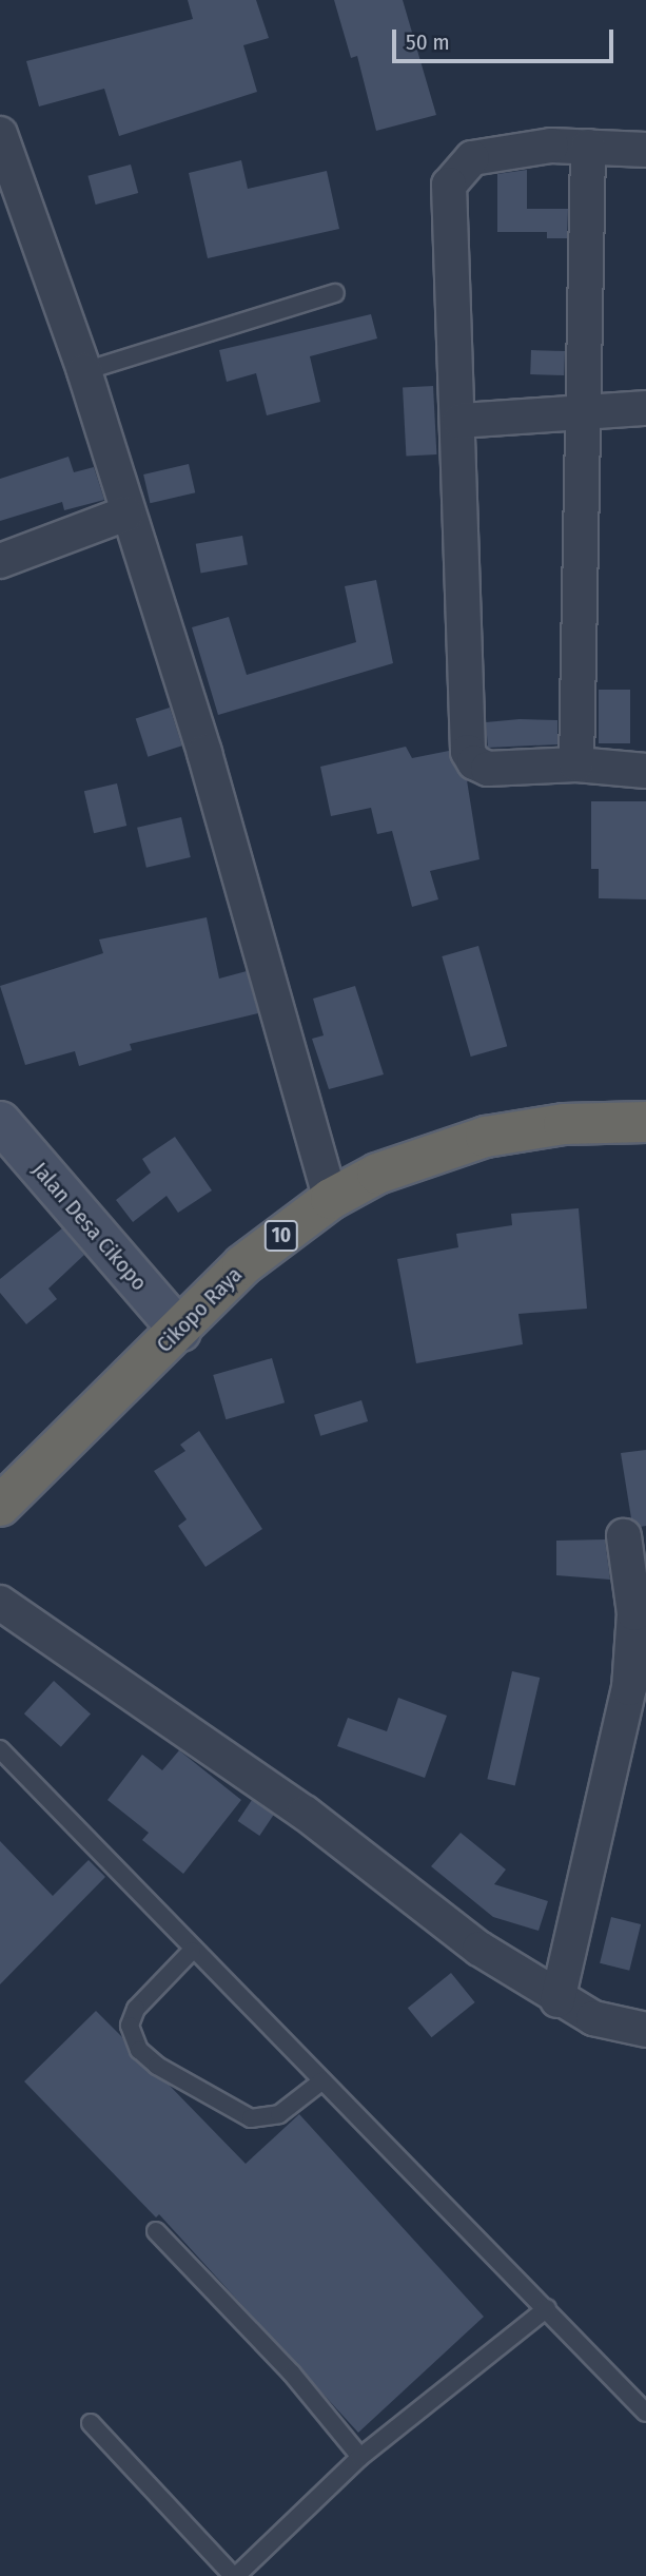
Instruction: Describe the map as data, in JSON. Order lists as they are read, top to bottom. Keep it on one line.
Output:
{"streets":{"highway":["10","Cikopo Raya"],"main road":["Jalan Desa Cikopo"]},"crossings":[["Jalan Desa Cikopo","Cikopo Raya"]],"scale_bar":"50 m"}
